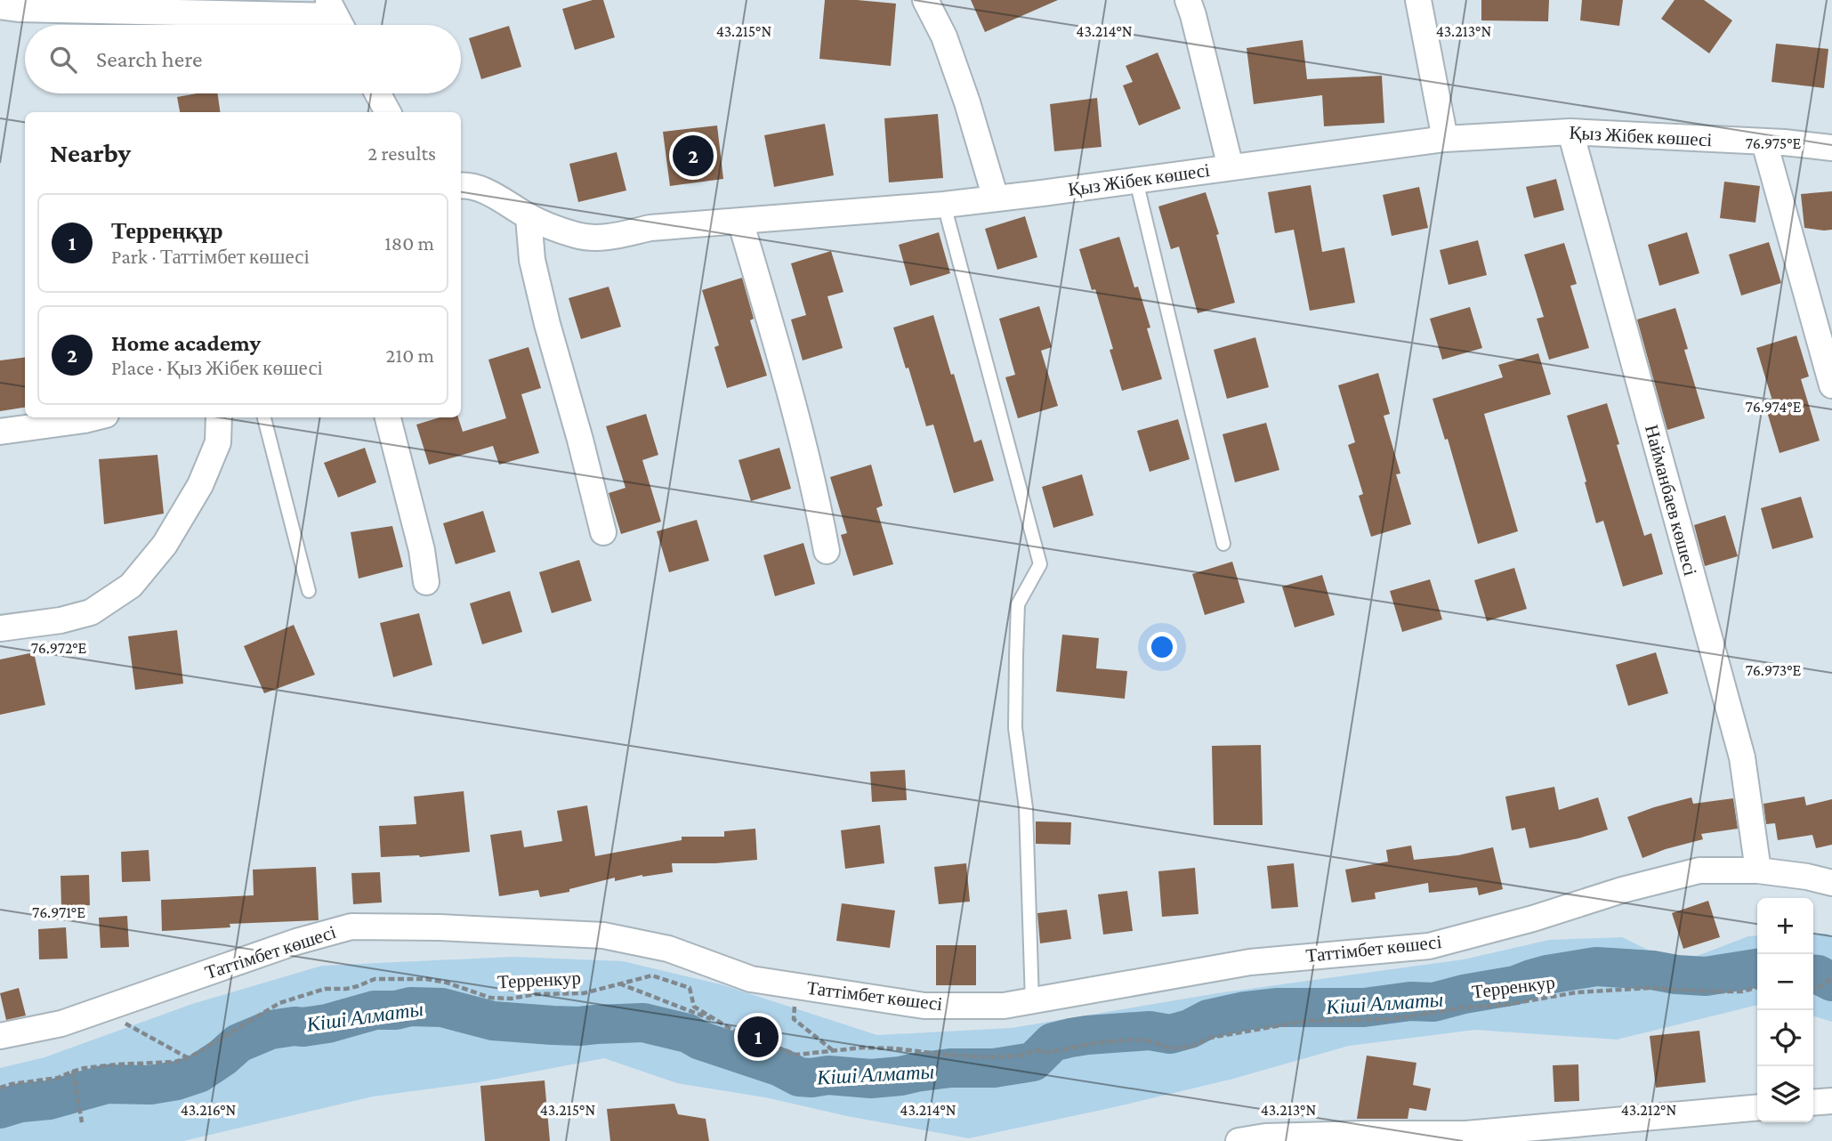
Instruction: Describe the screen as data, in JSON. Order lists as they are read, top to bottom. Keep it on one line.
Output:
{"streets":{"street":["Қыз Жібек көшесі","Найманбаев көшесі","Таттімбет көшесі"],"path":["Терренкур"]},"crossings":[["Қыз Жібек көшесі","Найманбаев көшесі"],["Найманбаев көшесі","Таттімбет көшесі"]],"water":["Кіші Алматы"],"page":{"search":"Search here","heading":["Nearby","2 results"],"pins":["2","1"],"list":[{"mark":"1","name":"Терреңқұр","note":"Park · Таттімбет көшесі","value":"180 m"},{"mark":"2","name":"Home academy","note":"Place · Қыз Жібек көшесі","value":"210 m"}],"map_buttons":["+","−"]},"coordinates":["43.215°N","43.214°N","43.213°N","76.975°E","76.974°E","76.972°E","76.973°E","76.971°E","43.216°N","43.212°N"]}
